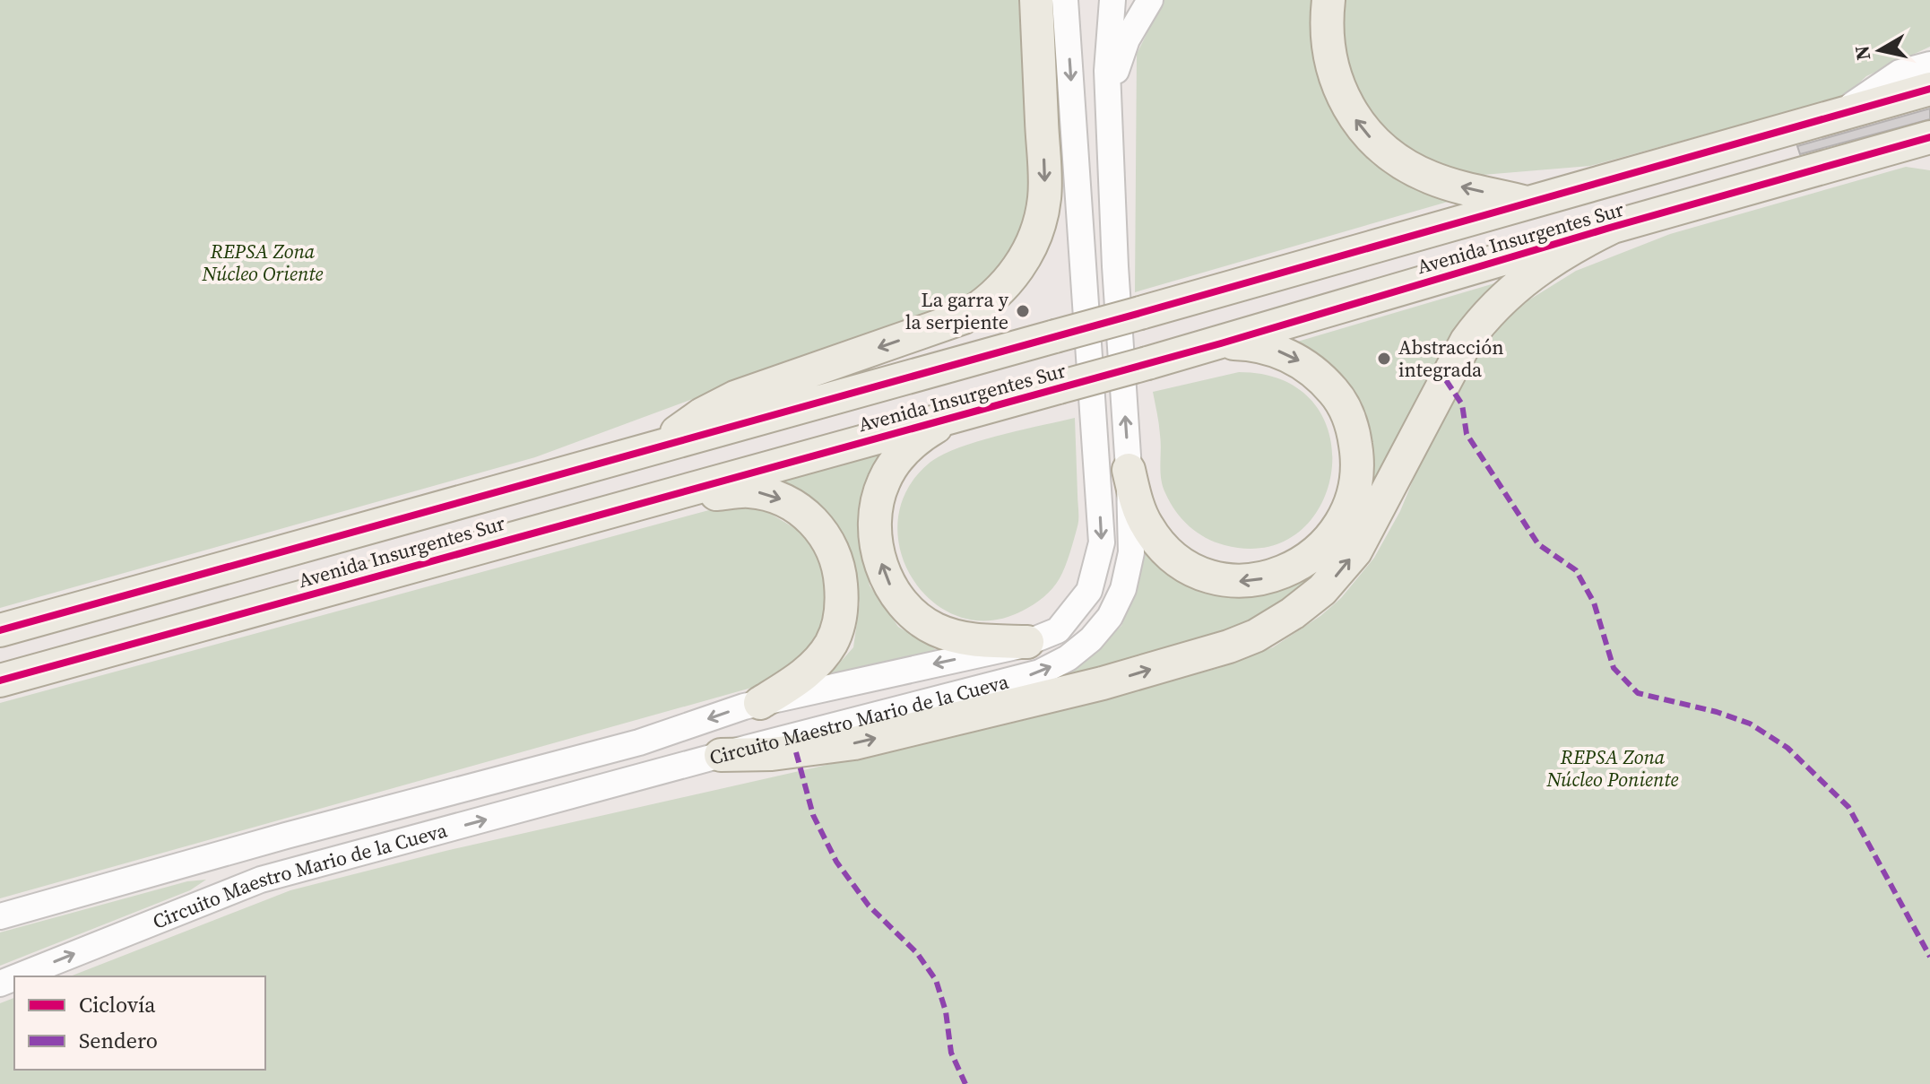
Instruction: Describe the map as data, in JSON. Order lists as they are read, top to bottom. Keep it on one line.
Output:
{"streets":{"main road":["Avenida Insurgentes Sur"],"street":["Circuito Maestro Mario de la Cueva"]},"parks":["REPSA Zona Núcleo Oriente","REPSA Zona Núcleo Poniente"],"places":["La garra y la serpiente","Abstracción integrada"],"legend":["Ciclovía","Sendero"],"north":"left"}
